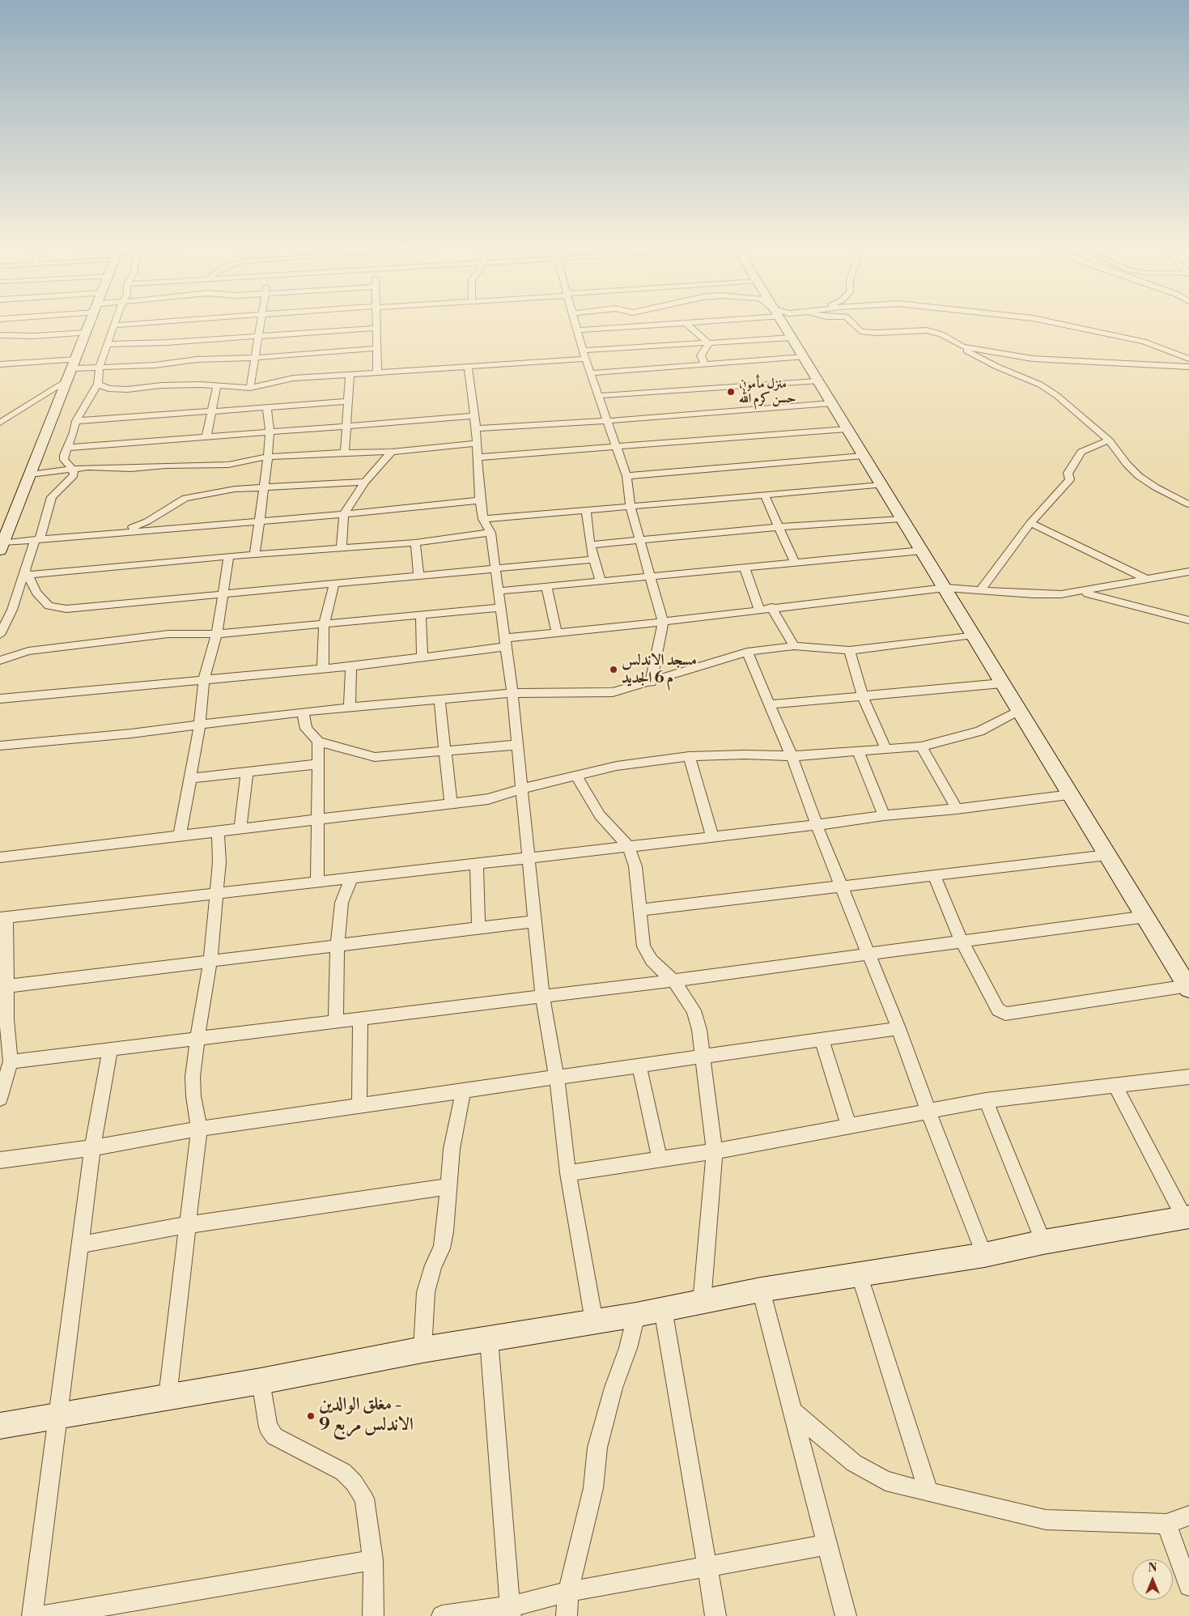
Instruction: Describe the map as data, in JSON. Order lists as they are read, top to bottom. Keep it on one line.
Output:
{"places":["منزل مأمون حسن كرم الله","مسجد الاندلس م 6 الجديد","مغلق الوالدين - الاندلس مربع 9"],"north":"top"}
